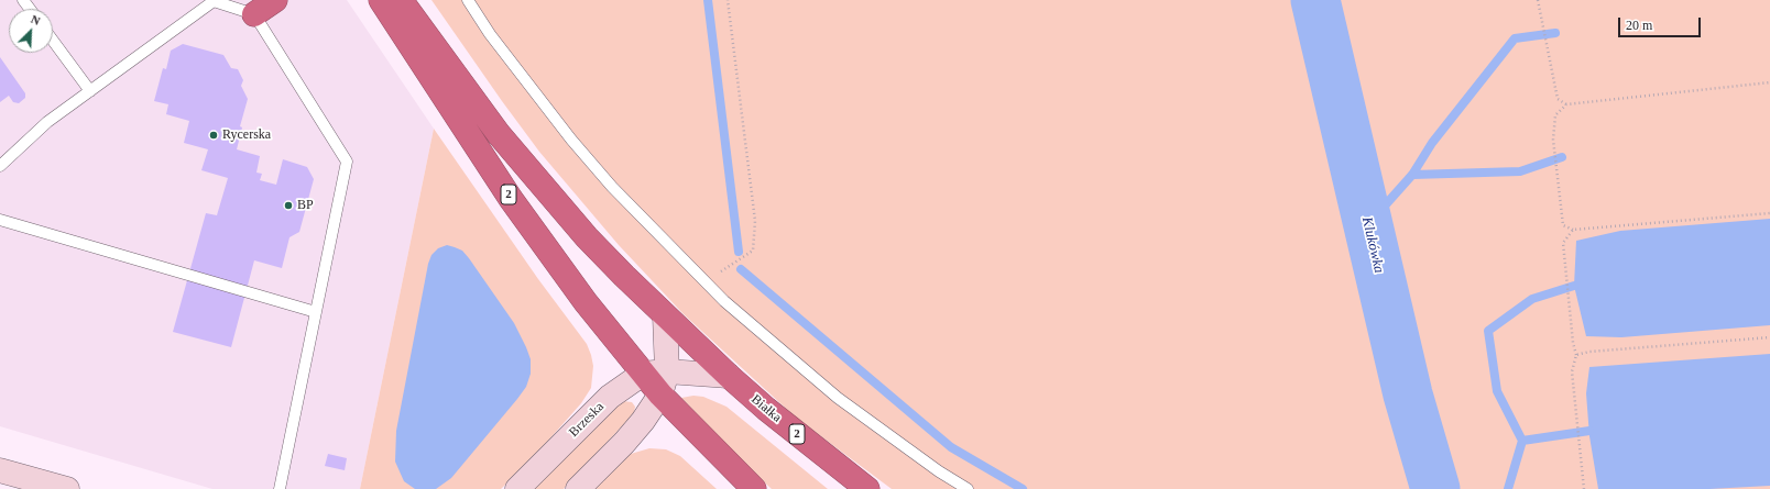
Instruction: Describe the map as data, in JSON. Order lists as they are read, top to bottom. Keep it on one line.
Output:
{"streets":{"highway":["2","Białka"],"street":["Brzeska"]},"crossings":[["2","Białka"],["2","Brzeska"]],"water":["Klukówka"],"places":["Rycerska","BP"],"scale_bar":"20 m","north":"top right"}
